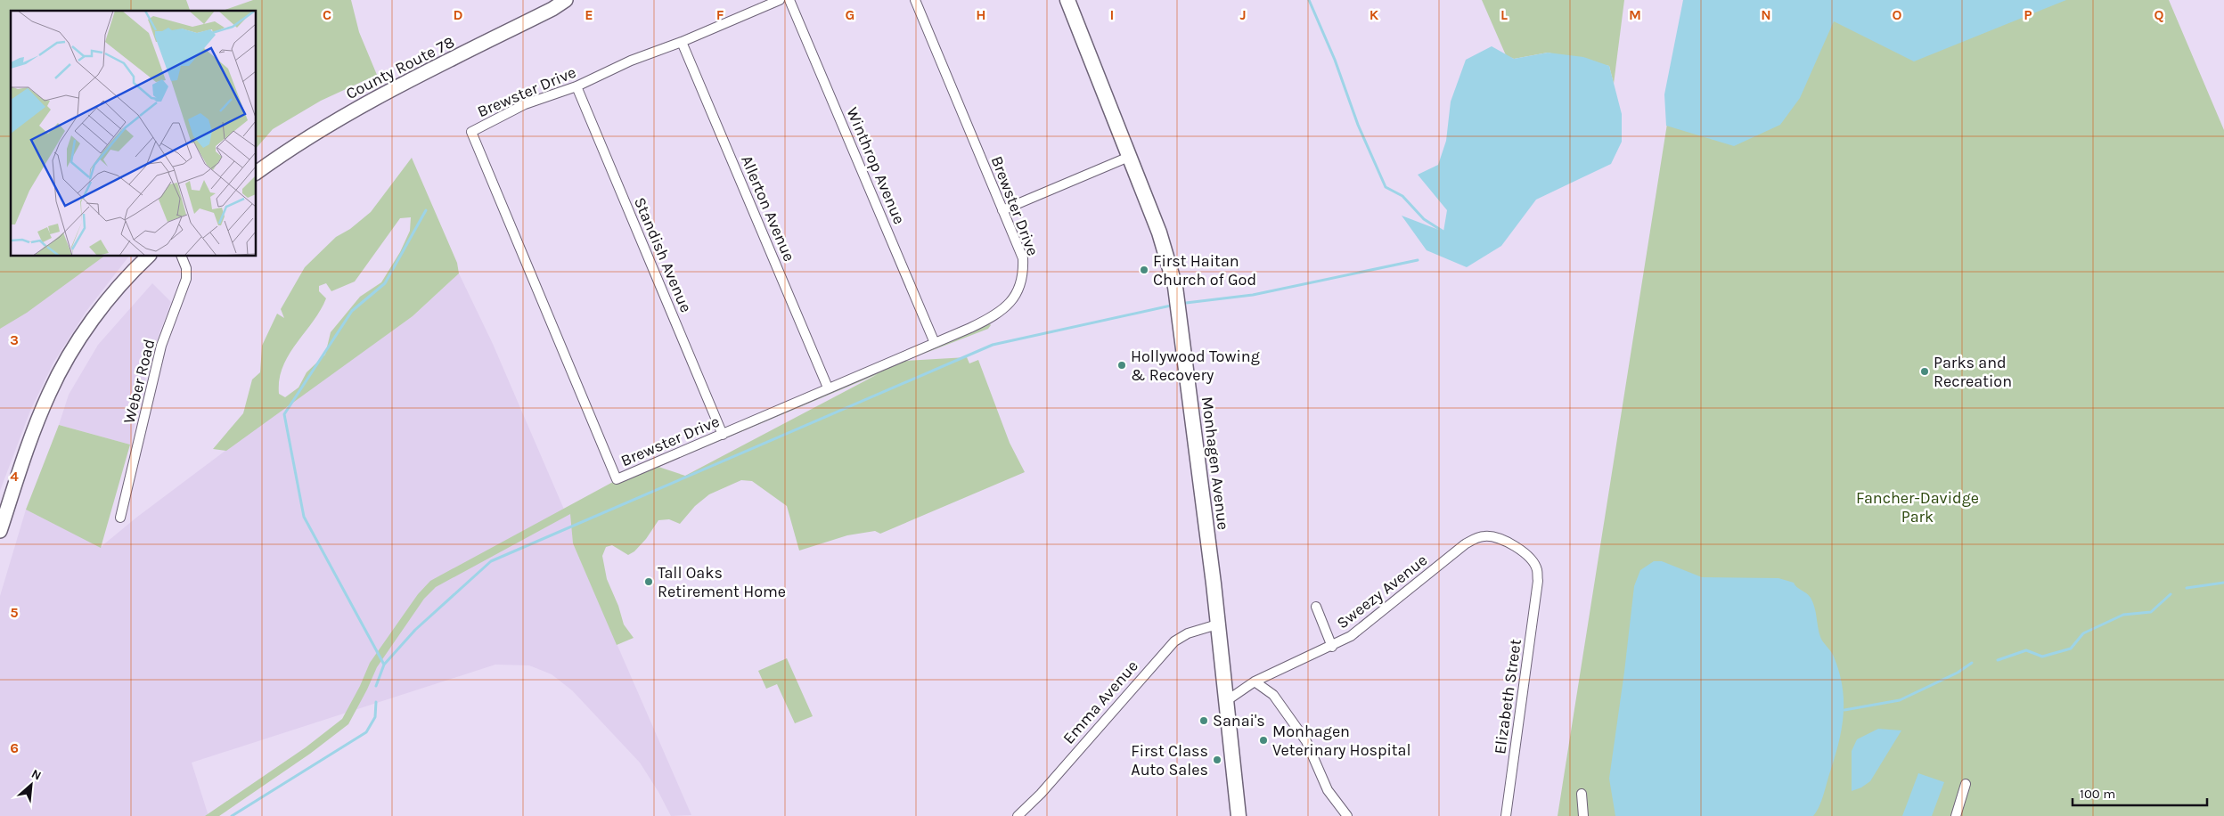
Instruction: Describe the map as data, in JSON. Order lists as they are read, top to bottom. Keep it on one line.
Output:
{"streets":{"main road":["Monhagen Avenue"],"street":["County Route 78","Brewster Drive","Winthrop Avenue","Allerton Avenue","Standish Avenue","Weber Road","Sweezy Avenue","Elizabeth Street","Emma Avenue"]},"crossings":[["Brewster Drive","Winthrop Avenue"],["Brewster Drive","Allerton Avenue"],["Brewster Drive","Standish Avenue"],["Monhagen Avenue","Sweezy Avenue"],["Monhagen Avenue","Emma Avenue"],["Sweezy Avenue","Elizabeth Street"]],"parks":["Fancher-Davidge Park"],"places":["First Haitan Church of God","Hollywood Towing & Recovery","Parks and Recreation","Tall Oaks Retirement Home","Sanai's","Monhagen Veterinary Hospital","First Class Auto Sales"],"scale_bar":"100 m","north":"top right","grid":{"columns":["C","D","E","F","G","H","I","J","K","L","M","N","O","P","Q"],"rows":["3","4","5","6"]}}
